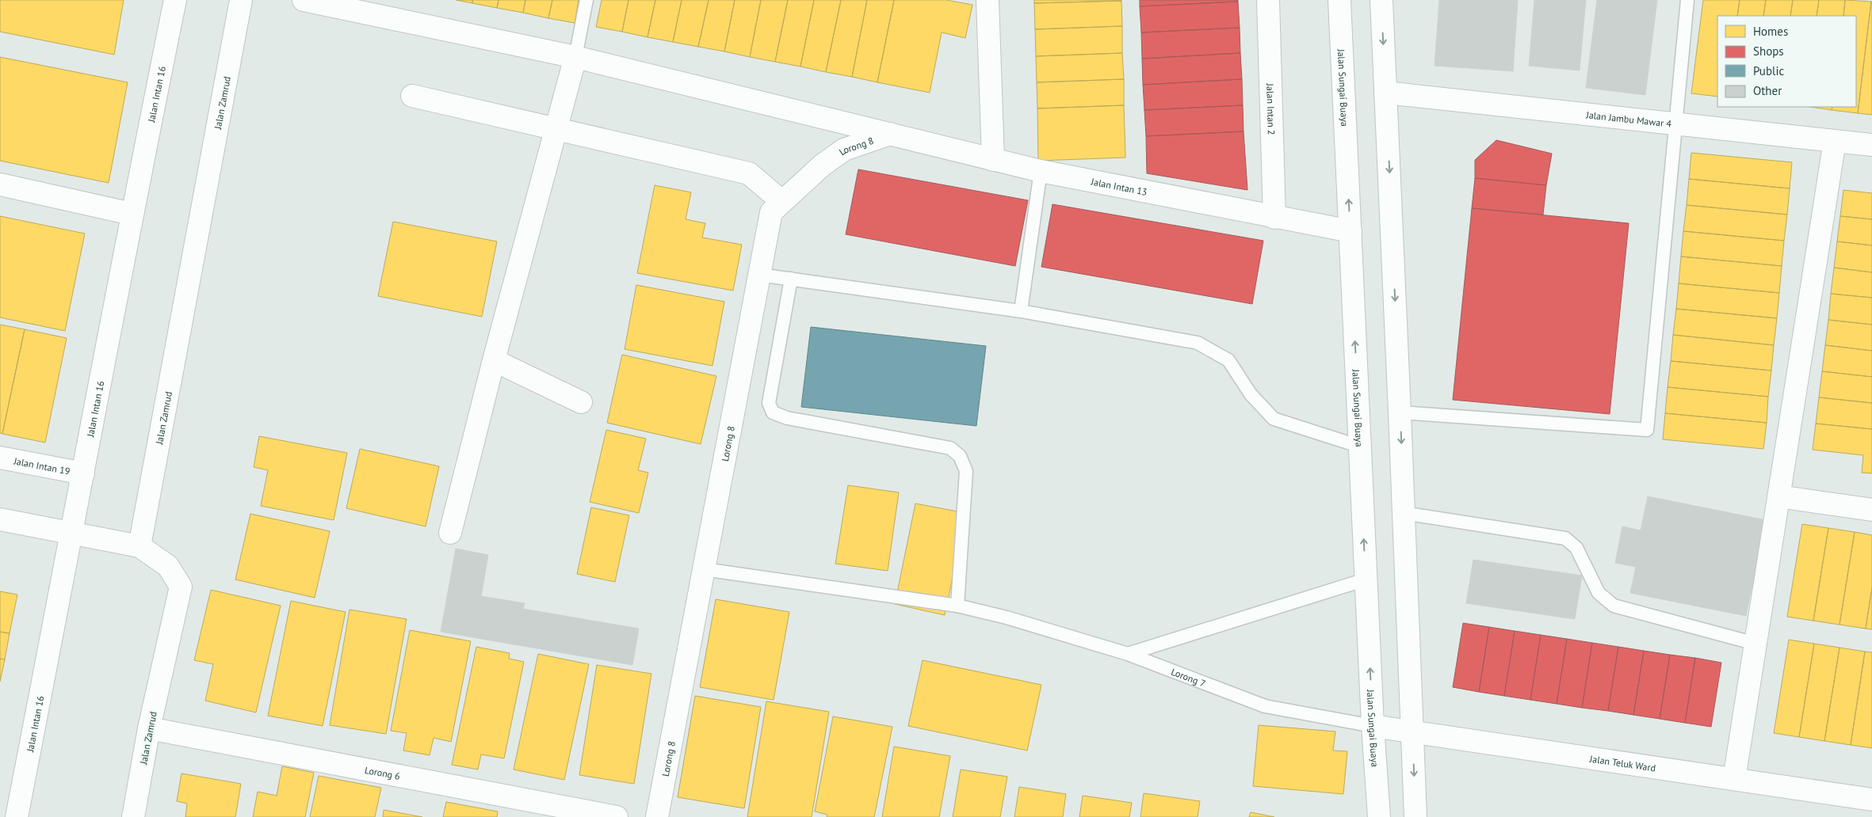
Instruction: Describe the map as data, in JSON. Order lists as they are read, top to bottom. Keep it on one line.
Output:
{"streets":{"street":["Jalan Sungai Buaya","Jalan Intan 16","Jalan Zamrud","Jalan Intan 2","Jalan Jambu Mawar 4","Lorong 8","Jalan Intan 13","Jalan Intan 19","Jalan Teluk Ward","Lorong 6"],"lane":["Lorong 7"]},"crossings":[["Jalan Sungai Buaya","Jalan Intan 13"],["Jalan Sungai Buaya","Lorong 7"],["Jalan Sungai Buaya","Jalan Teluk Ward"],["Jalan Intan 16","Jalan Intan 19"],["Jalan Zamrud","Lorong 6"],["Jalan Intan 2","Jalan Intan 13"],["Lorong 8","Jalan Intan 13"],["Lorong 8","Lorong 7"],["Lorong 7","Jalan Teluk Ward"]],"legend":["Homes","Shops","Public","Other"]}
